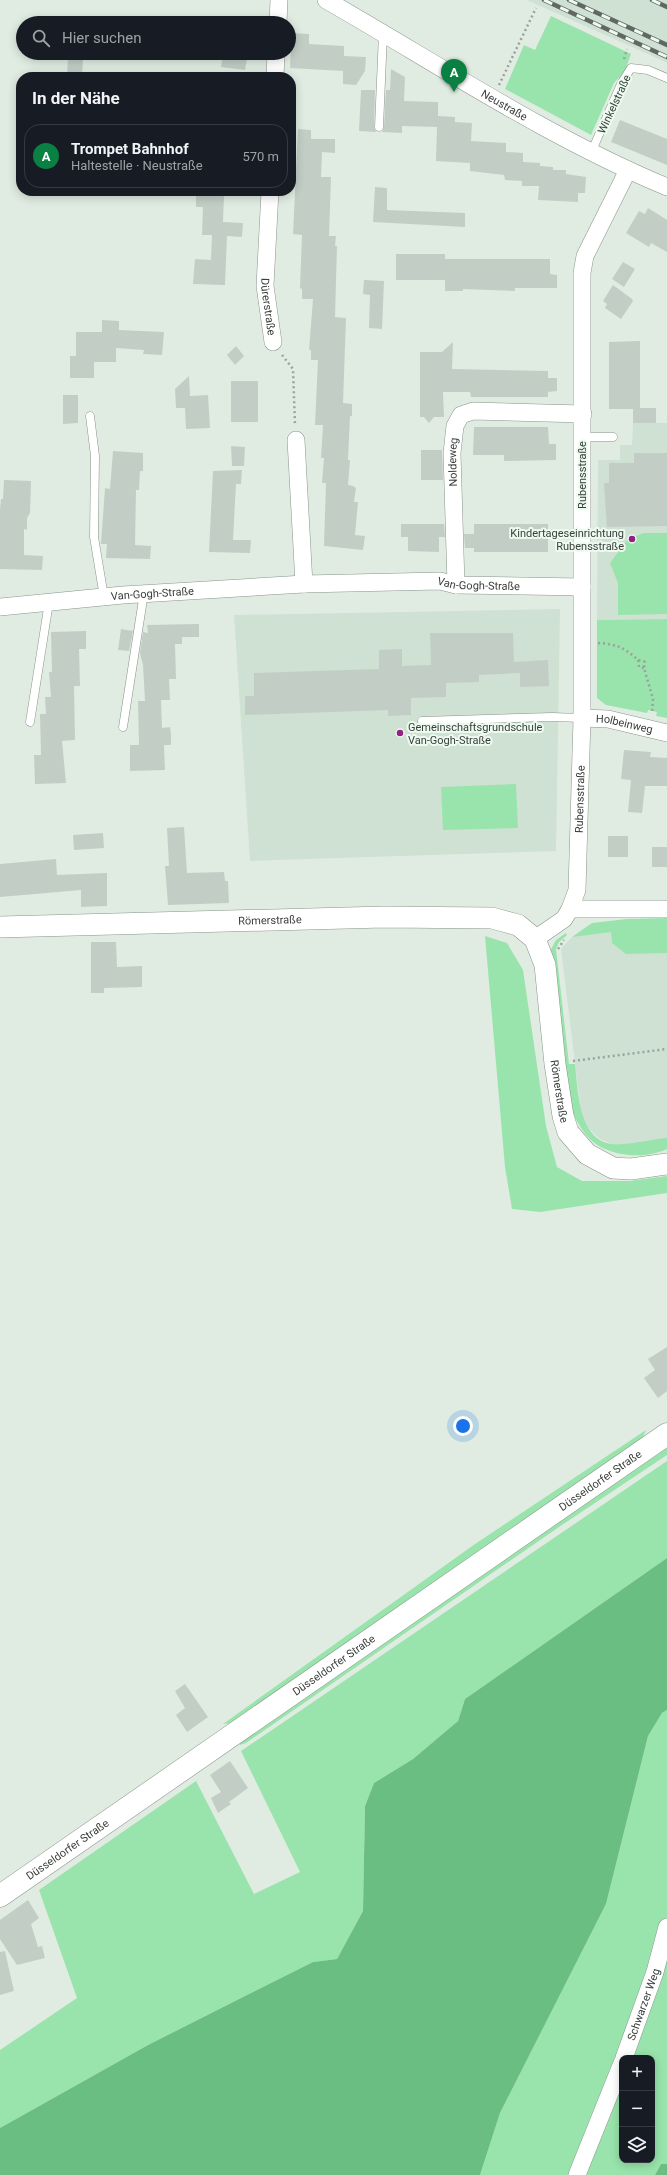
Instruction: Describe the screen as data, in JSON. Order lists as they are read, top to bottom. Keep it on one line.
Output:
{"streets":{"main road":["Düsseldorfer Straße"],"street":["Neustraße","Dürerstraße","Noldeweg","Rubensstraße","Van-Gogh-Straße","Holbeinweg","Römerstraße","Schwarzer Weg"],"lane":["Winkelstraße"]},"crossings":[["Neustraße","Winkelstraße"],["Neustraße","Rubensstraße"],["Noldeweg","Rubensstraße"],["Noldeweg","Van-Gogh-Straße"],["Rubensstraße","Van-Gogh-Straße"],["Rubensstraße","Holbeinweg"]],"places":["Kindertageseinrichtung Rubensstraße","Gemeinschaftsgrundschule Van-Gogh-Straße"],"page":{"search":"Hier suchen","pins":"A","heading":"In der Nähe","list":[{"mark":"A","name":"Trompet Bahnhof","note":"Haltestelle · Neustraße","value":"570 m"}],"map_buttons":["+","−"]}}
